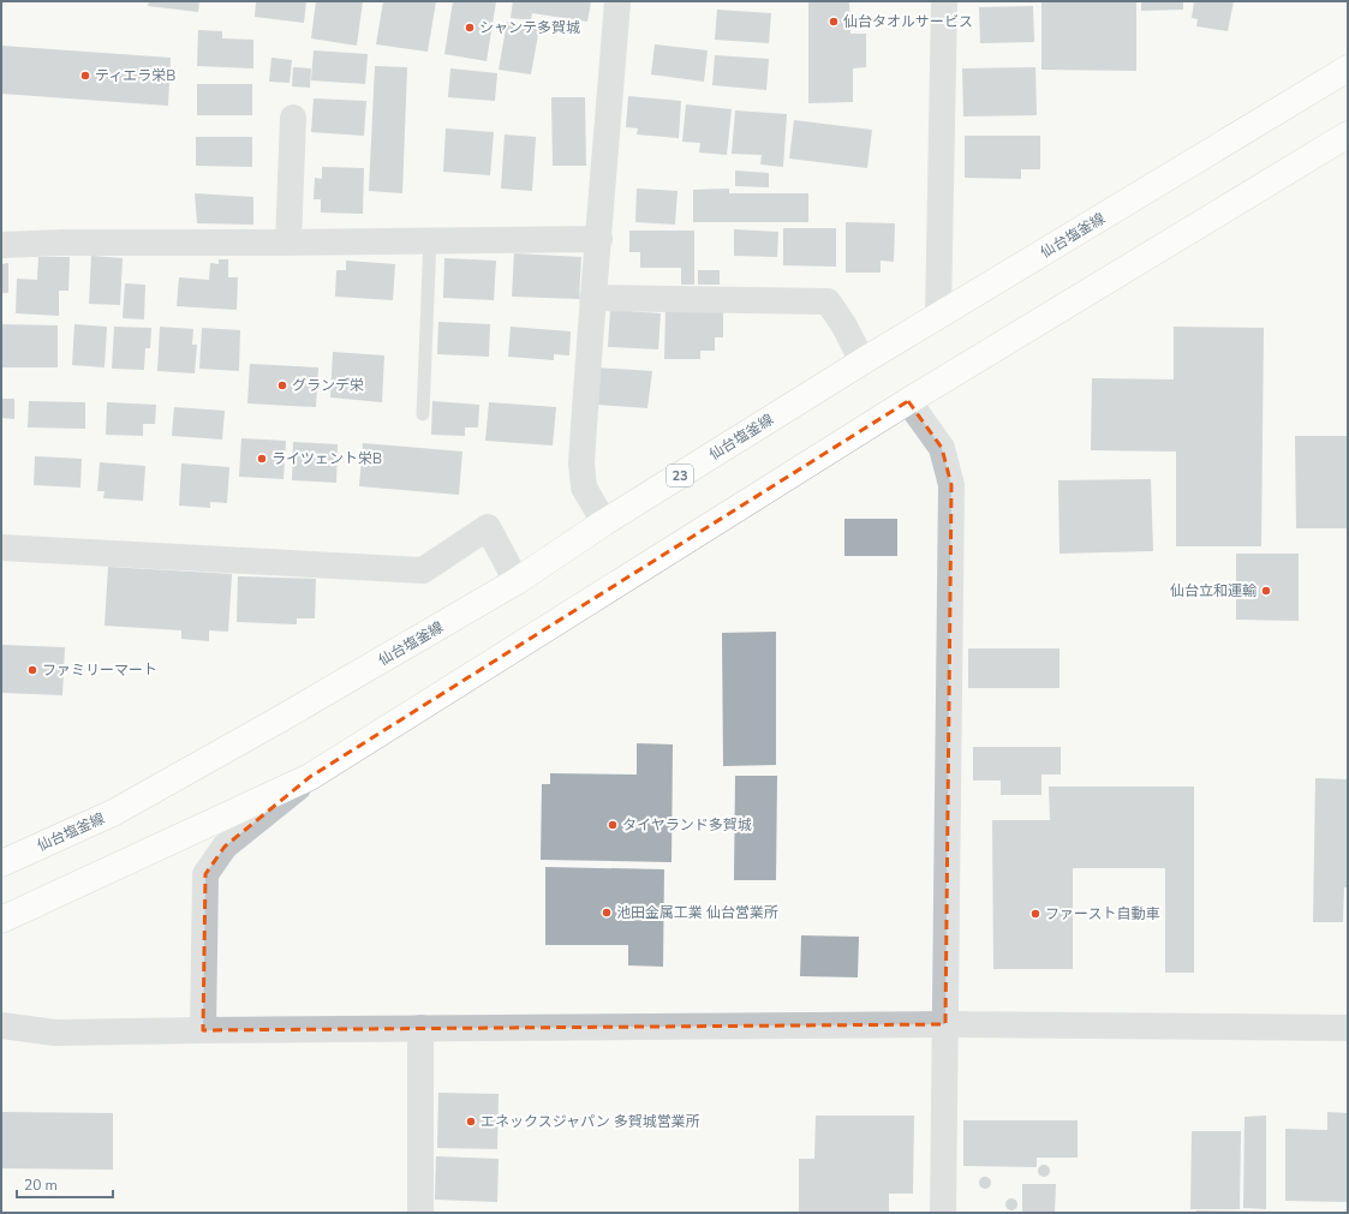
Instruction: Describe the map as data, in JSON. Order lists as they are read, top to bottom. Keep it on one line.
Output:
{"streets":{"main road":["仙台塩釜線","23"]},"places":["仙台タオルサービス","シャンテ多賀城","ティエラ栄B","グランデ栄","ライツェント栄B","仙台立和運輸","ファミリーマート","タイヤランド多賀城","池田金属工業 仙台営業所","ファースト自動車","エネックスジャパン 多賀城営業所"],"scale_bar":"20 m"}
